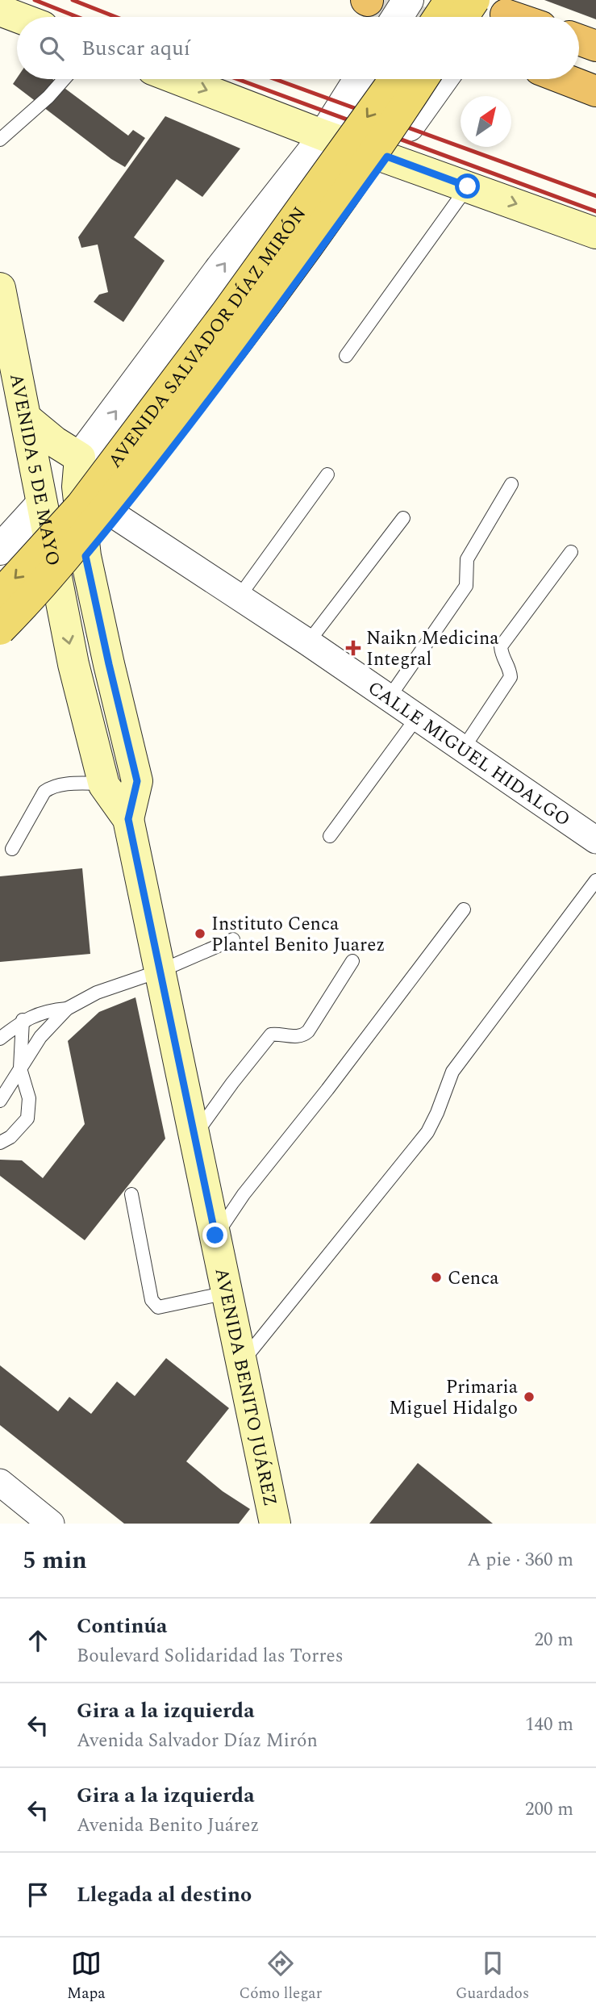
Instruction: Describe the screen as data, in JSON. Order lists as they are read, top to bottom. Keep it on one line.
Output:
{"streets":{"main road":["AVENIDA SALVADOR DÍAZ MIRÓN","AVENIDA 5 DE MAYO","AVENIDA BENITO JUÁREZ"],"street":["CALLE MIGUEL HIDALGO"]},"crossings":[["AVENIDA SALVADOR DÍAZ MIRÓN","AVENIDA 5 DE MAYO"],["AVENIDA SALVADOR DÍAZ MIRÓN","CALLE MIGUEL HIDALGO"],["AVENIDA SALVADOR DÍAZ MIRÓN","AVENIDA BENITO JUÁREZ"],["AVENIDA 5 DE MAYO","AVENIDA BENITO JUÁREZ"]],"places":{"health":["Naikn Medicina Integral"],"other":["Instituto Cenca Plantel Benito Juarez","Cenca","Primaria Miguel Hidalgo"]},"north":"top right","page":{"search":"Buscar aquí","heading":["5 min","A pie · 360 m"],"list":[["Continúa","Boulevard Solidaridad las Torres","20 m"],["Gira a la izquierda","Avenida Salvador Díaz Mirón","140 m"],["Gira a la izquierda","Avenida Benito Juárez","200 m"],"Llegada al destino"],"nav":["Mapa","Cómo llegar","Guardados"]}}
